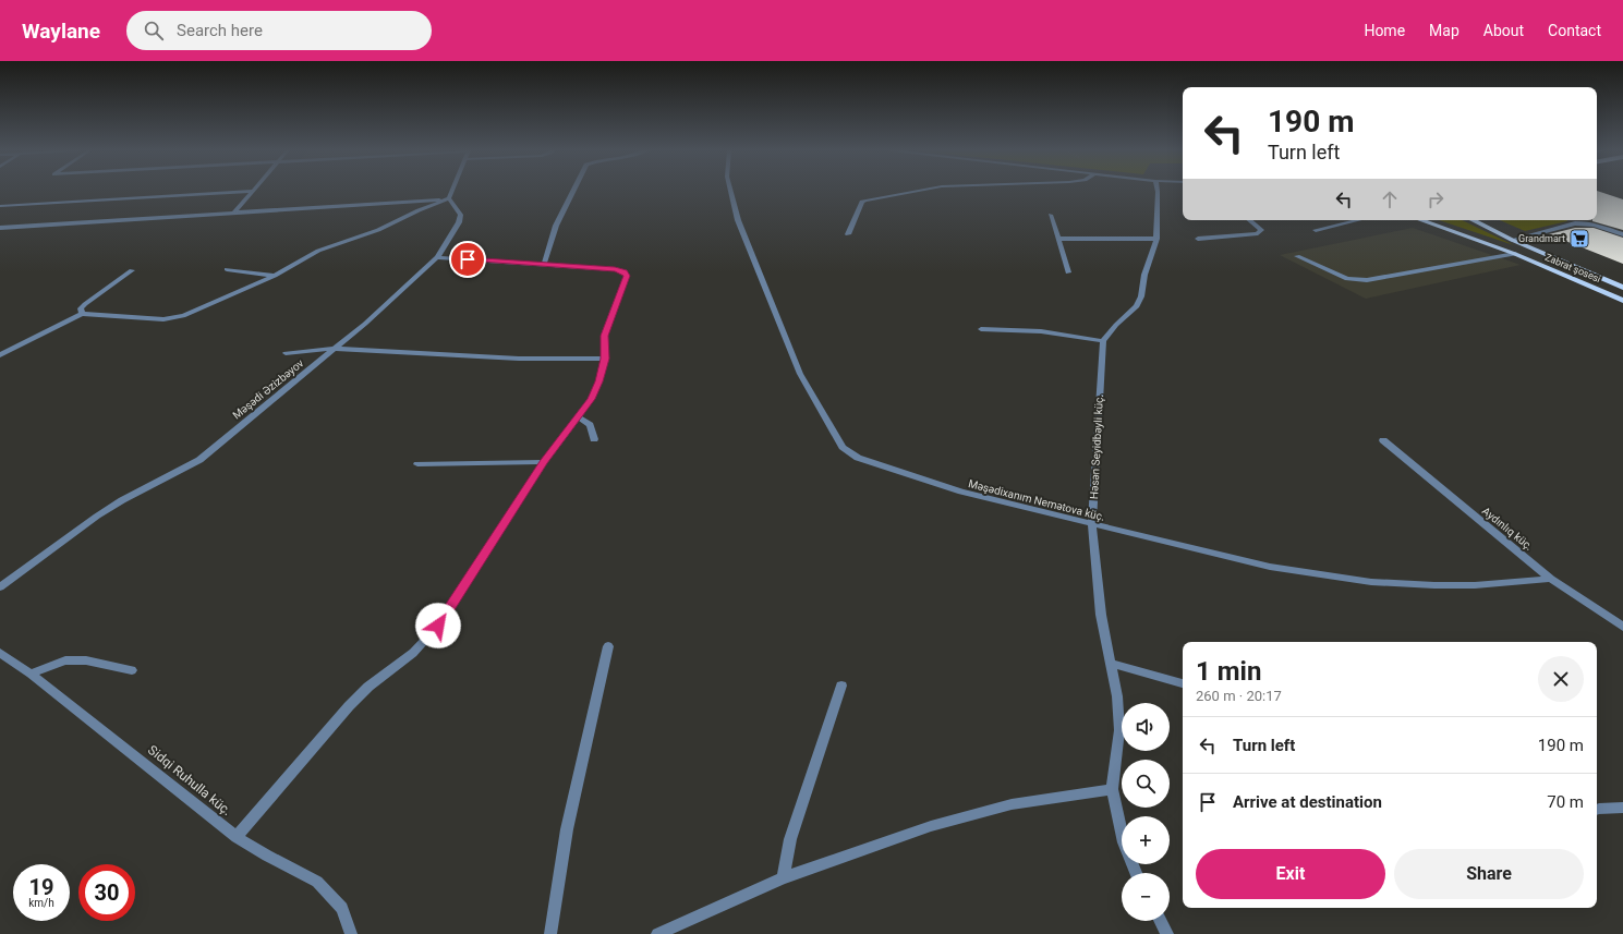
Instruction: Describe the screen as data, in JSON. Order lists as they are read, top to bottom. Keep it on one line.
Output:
{"streets":{"main road":["Zabrat şosesi"],"street":["Məşədi Əzizbəyov","Həsən Seyidbəyli küç.","Məşədixanım Nemətova küç.","Aydınlıq küç.","Sidqi Ruhulla küç."]},"crossings":[["Həsən Seyidbəyli küç.","Məşədixanım Nemətova küç."],["Məşədixanım Nemətova küç.","Aydınlıq küç."]],"places":{"supermarket":["Grandmart"]},"page":{"header":"Waylane","search":"Search here","nav":["Home","Map","About","Contact"],"turn":["190 m","Turn left"],"heading":["1 min","260 m · 20:17"],"map_buttons":["+","−"],"list":[{"name":"Turn left","value":"190 m"},{"name":"Arrive at destination","value":"70 m"}],"buttons":["Exit","Share"],"speed":"19 km/h","limit":"30"}}
